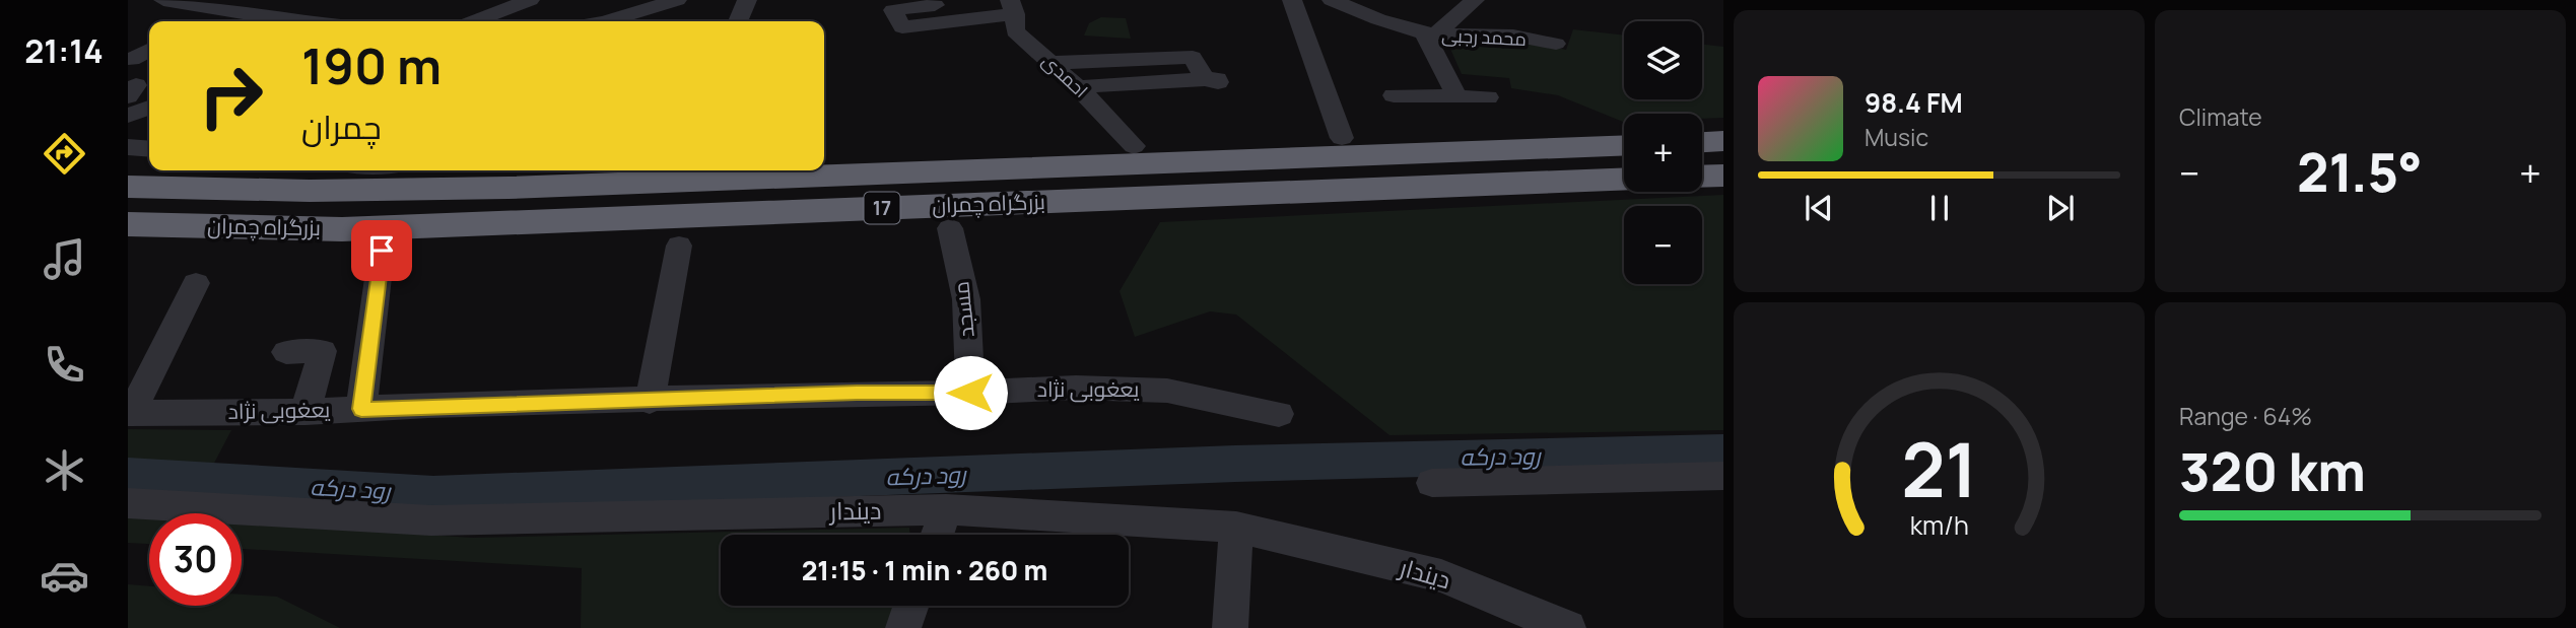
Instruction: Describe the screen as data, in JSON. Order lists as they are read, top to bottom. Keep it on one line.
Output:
{"streets":{"highway":["بزرگراه چمران","17"],"street":["محمد رجبی","احمدی","مسجد","یعغوبی نژاد","دیندار"]},"crossings":[["مسجد","یعغوبی نژاد"]],"water":["رود درکه"],"page":{"tabs":"21:14","tile":["Climate",["Range · 64%","320 km"]],"map_buttons":["+","−"],"turn":["190 m","چمران"],"song":["98.4 FM","Music"],"heat":["−","21.5°","+"],"limit":"30","trip":"21:15 · 1 min · 260 m","gauge":["21","km/h"]}}
